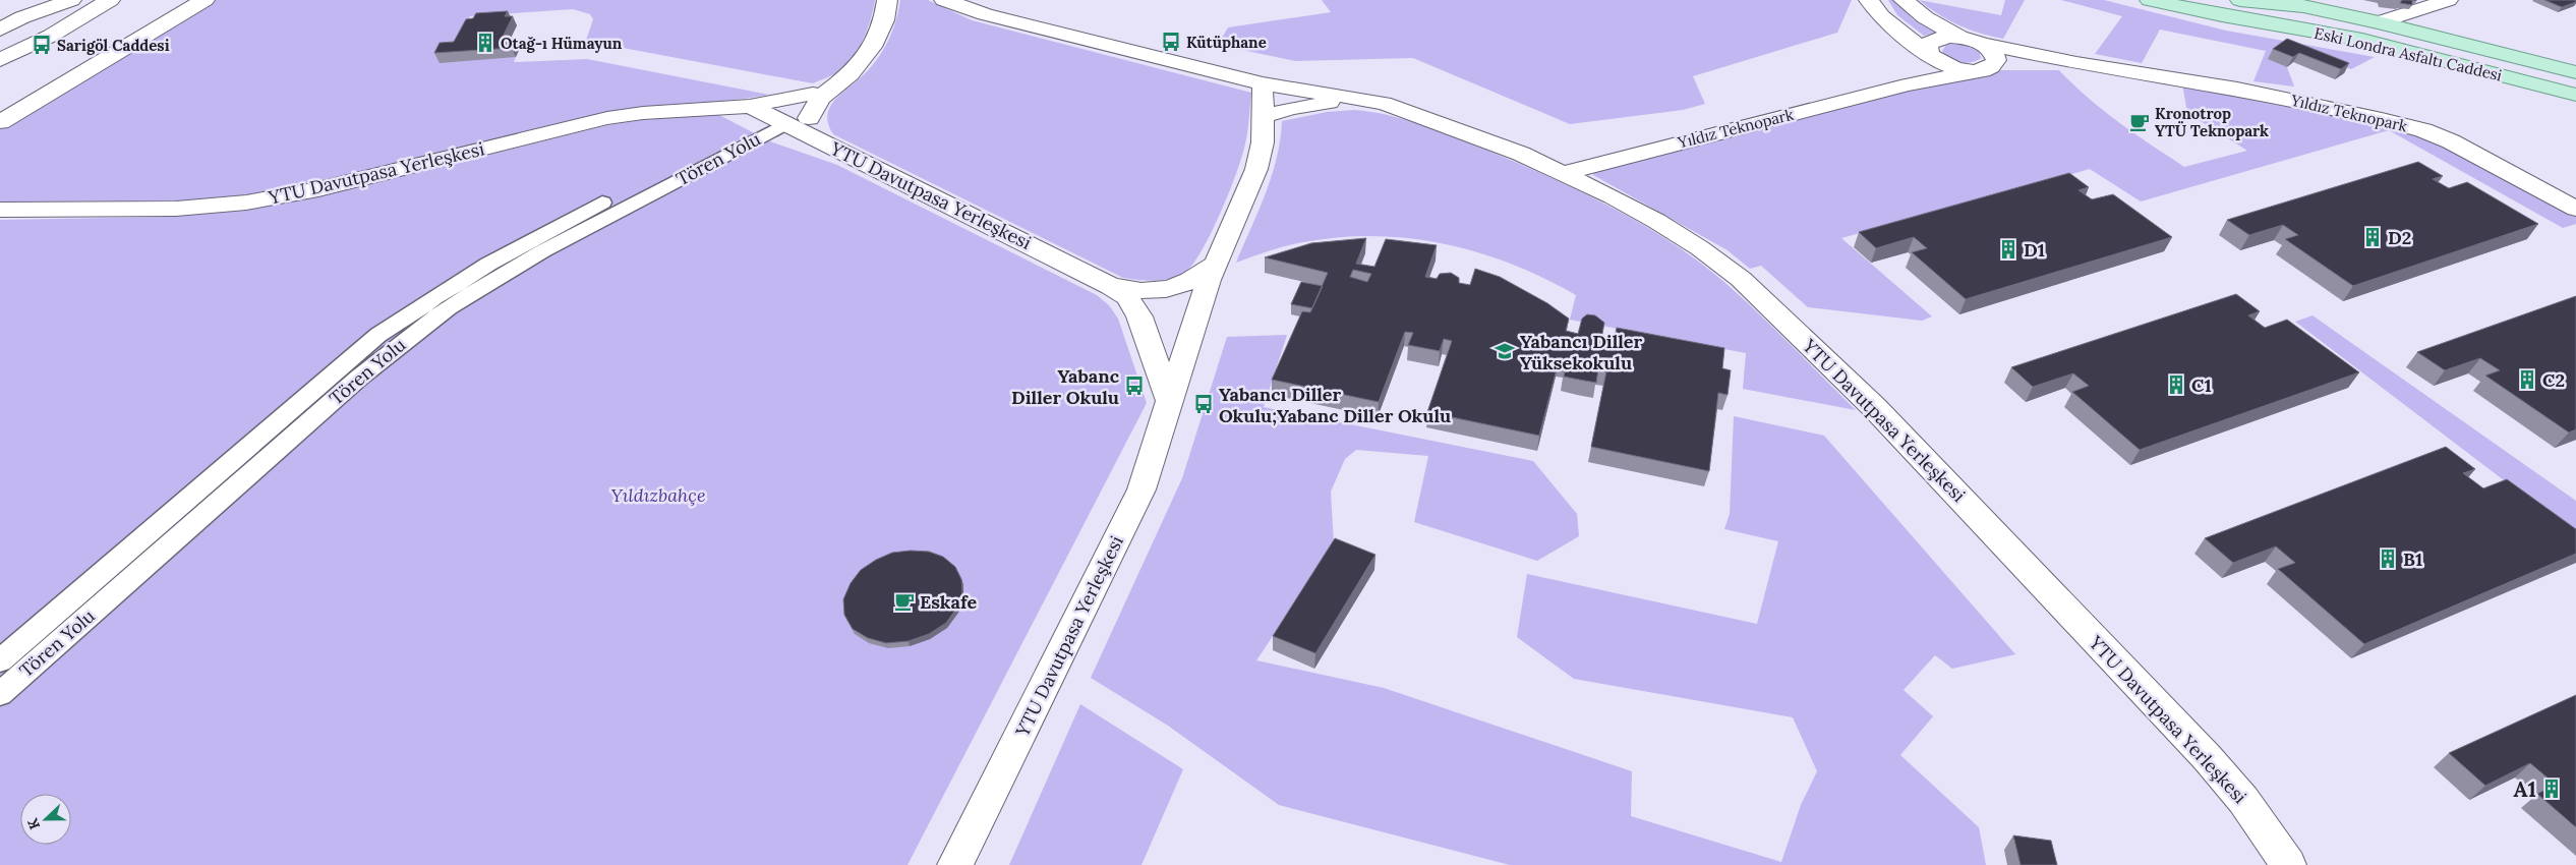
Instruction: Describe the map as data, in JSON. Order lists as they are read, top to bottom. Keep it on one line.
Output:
{"streets":{"main road":["Eski Londra Asfaltı Caddesi"],"street":["Yıldız Teknopark","Tören Yolu","YTU Davutpasa Yerleşkesi"]},"crossings":[["Yıldız Teknopark","YTU Davutpasa Yerleşkesi"],["Tören Yolu","YTU Davutpasa Yerleşkesi"]],"parks":["Yıldızbahçe"],"places":{"bus stop":["Kütüphane","Sarigöl Caddesi","Yabanc Diller Okulu","Yabancı Diller Okulu;Yabanc Diller Okulu"],"building":["Otağ-ı Hümayun","D2","D1","C2","C1","B1","A1"],"cafe":["Kronotrop YTÜ Teknopark","Eskafe"],"school or university":["Yabancı Diller Yüksekokulu"]},"north":"left"}
